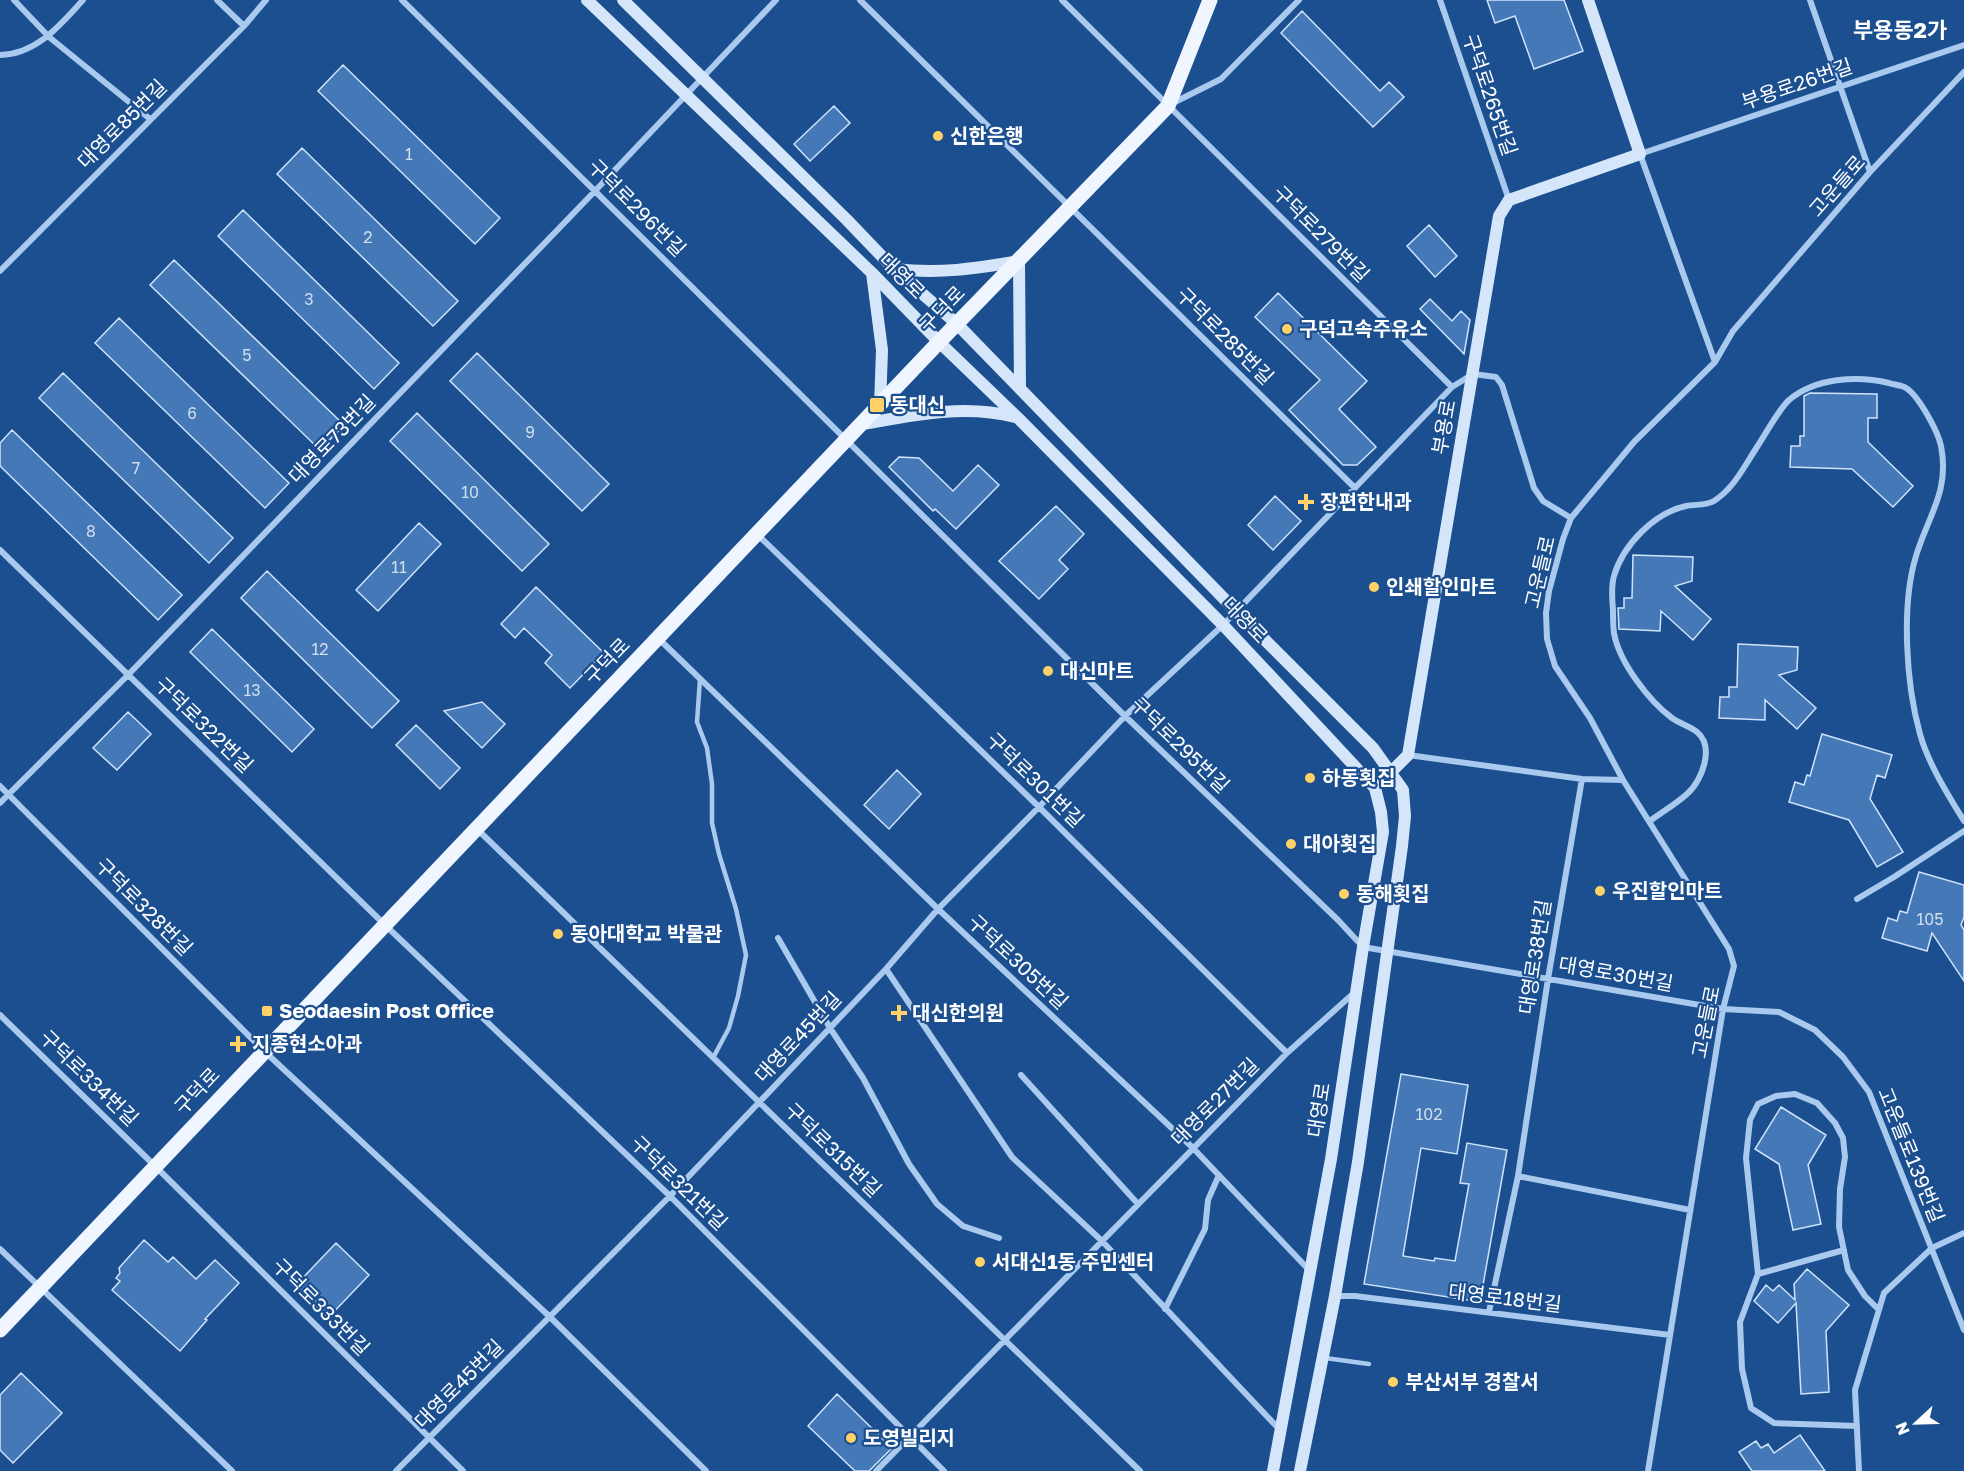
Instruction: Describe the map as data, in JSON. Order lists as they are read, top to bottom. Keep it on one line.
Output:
{"streets":{"main road":["대영로","구덕로","부용로"],"street":["부용로26번길","구덕로265번길","대영로85번길","고운들로","구덕로296번길","구덕로279번길","구덕로285번길","대영로73번길","구덕로322번길","구덕로295번길","구덕로301번길","구덕로328번길","대영로38번길","구덕로305번길","대영로30번길","대영로45번길","구덕로334번길","대영로27번길","구덕로315번길","고운들로139번길","구덕로321번길","대영로18번길","구덕로333번길"]},"crossings":[["구덕로265번길","부용로"],["고운들로","대영로30번길"],["고운들로","고운들로139번길"],["고운들로","대영로18번길"],["구덕로296번길","구덕로"],["구덕로296번길","대영로73번길"],["구덕로296번길","구덕로295번길"],["구덕로279번길","구덕로"],["구덕로279번길","대영로45번길"],["대영로","구덕로"],["대영로","대영로73번길"],["대영로","구덕로295번길"],["대영로","구덕로305번길"],["대영로","대영로30번길"],["대영로","대영로45번길"],["대영로","대영로27번길"],["대영로","대영로18번길"],["구덕로","구덕로285번길"],["구덕로","구덕로322번길"],["구덕로","구덕로295번길"],["구덕로","구덕로301번길"],["구덕로","구덕로328번길"],["구덕로","구덕로305번길"],["구덕로","구덕로334번길"],["구덕로","구덕로315번길"],["구덕로","구덕로321번길"],["구덕로","구덕로333번길"],["구덕로285번길","대영로45번길"],["부용로","대영로45번길"],["대영로73번길","구덕로322번길"],["대영로73번길","구덕로328번길"],["구덕로322번길","구덕로321번길"],["구덕로295번길","대영로30번길"],["구덕로295번길","대영로45번길"],["구덕로301번길","대영로45번길"],["구덕로301번길","대영로27번길"],["구덕로328번길","대영로45번길"],["대영로38번길","대영로30번길"],["대영로38번길","대영로18번길"],["구덕로305번길","대영로45번길"],["구덕로305번길","대영로27번길"],["대영로30번길","고운들로139번길"],["대영로45번길","구덕로315번길"],["대영로45번길","구덕로321번길"],["대영로45번길","구덕로333번길"],["구덕로334번길","구덕로333번길"],["대영로27번길","구덕로315번길"],["대영로27번길","구덕로321번길"]],"districts":["부용동2가"],"places":{"other":["신한은행","구덕고속주유소","인쇄할인마트","대신마트","하동횟집","대아횟집","우진할인마트","동해횟집","동아대학교 박물관","서대신1동 주민센터","부산서부 경찰서","도영빌리지"],"transit":["동대신","Seodaesin Post Office"],"health":["장편한내과","대신한의원","지종현소아과"]},"house_numbers":["1","2","3","5","6","9","7","10","8","11","12","13","105","102"],"north":"left"}
